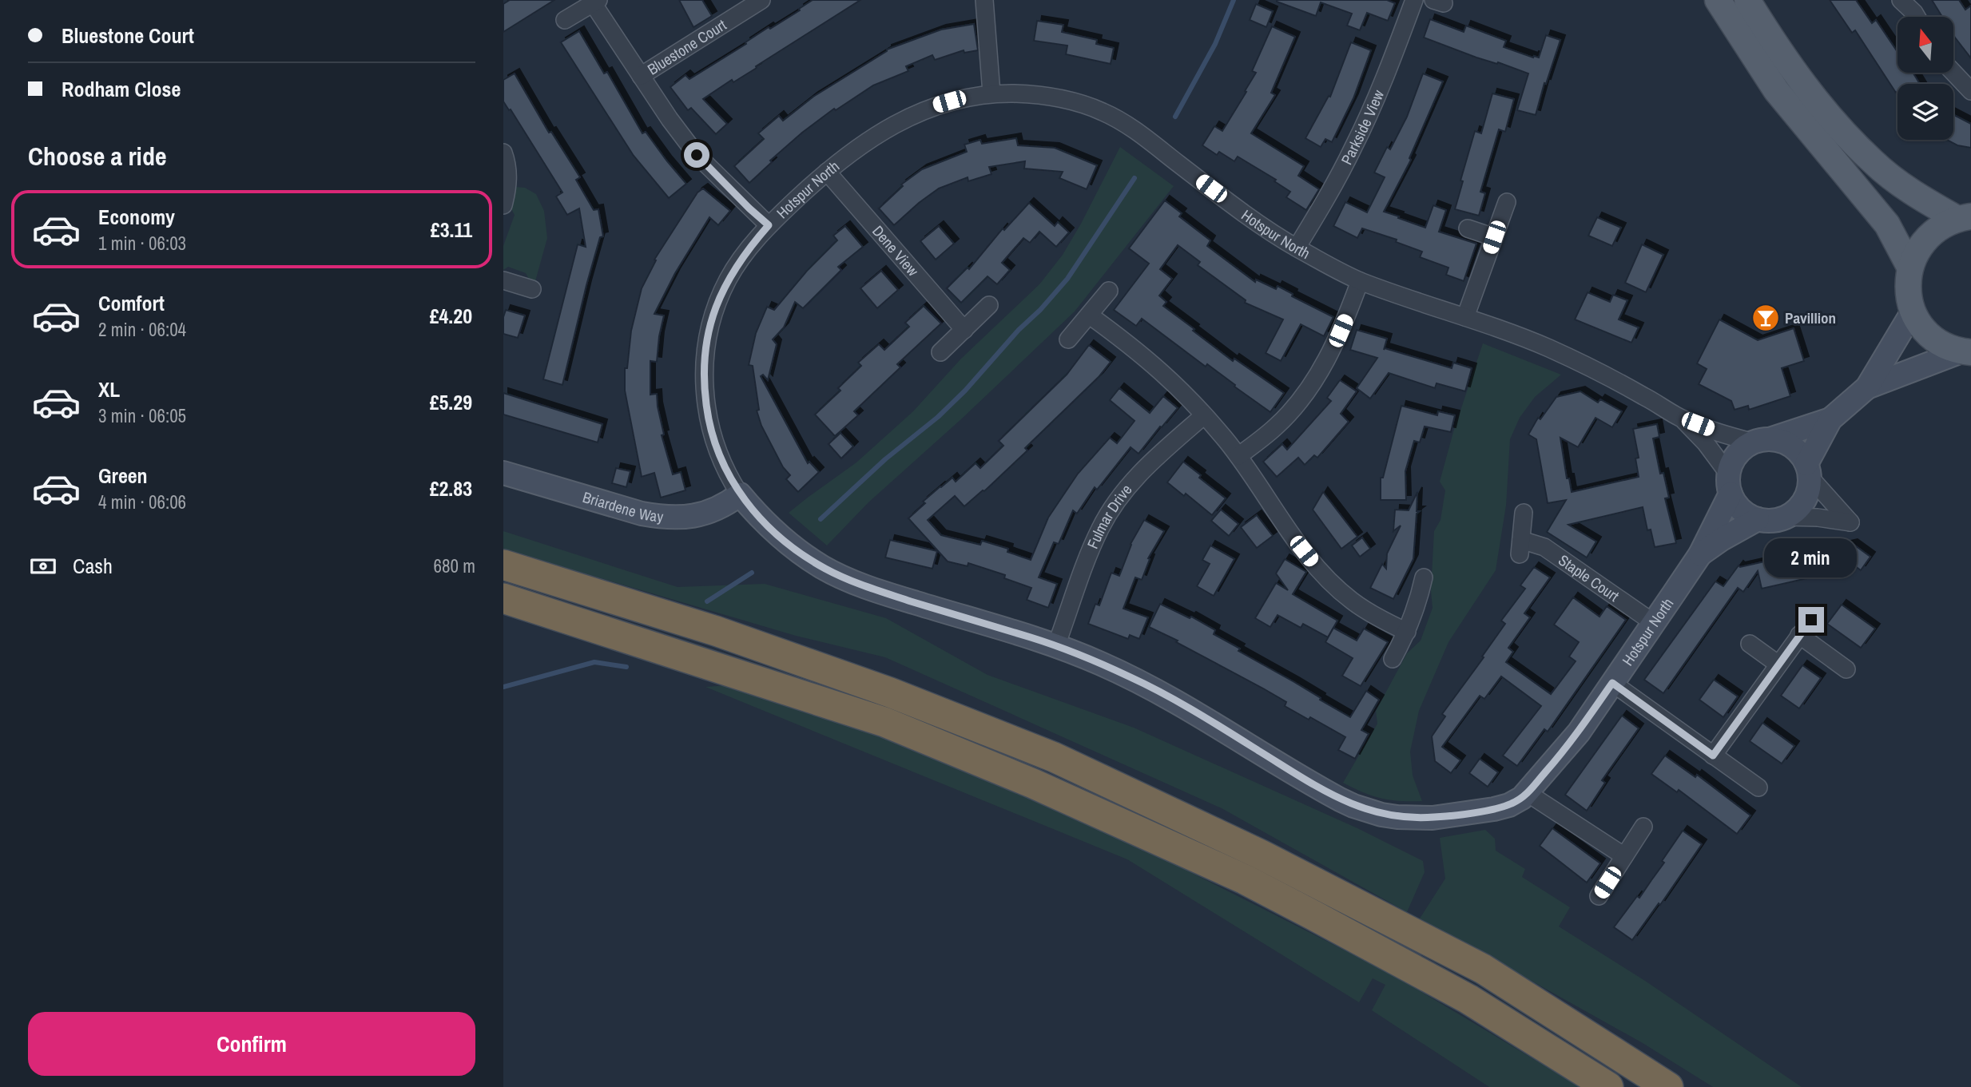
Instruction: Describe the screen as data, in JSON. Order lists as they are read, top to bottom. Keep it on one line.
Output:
{"streets":{"street":["Bluestone Court","Parkside View","Hotspur North","Dene View","Briardene Way","Fulmar Drive","Staple Court"]},"crossings":[["Bluestone Court","Hotspur North"],["Parkside View","Hotspur North"],["Hotspur North","Dene View"],["Hotspur North","Briardene Way"],["Hotspur North","Fulmar Drive"],["Hotspur North","Staple Court"]],"places":{"bar":["Pavillion"]},"north":"top","page":{"banner":["Bluestone Court","Rodham Close"],"heading":"Choose a ride","list":[{"name":"Economy","note":"1 min · 06:03","value":"£3.11"},{"name":"Comfort","note":"2 min · 06:04","value":"£4.20"},{"name":"XL","note":"3 min · 06:05","value":"£5.29"},{"name":"Green","note":"4 min · 06:06","value":"£2.83"}],"pay":["Cash","680 m"],"bubble":"2 min","buttons":"Confirm"}}
